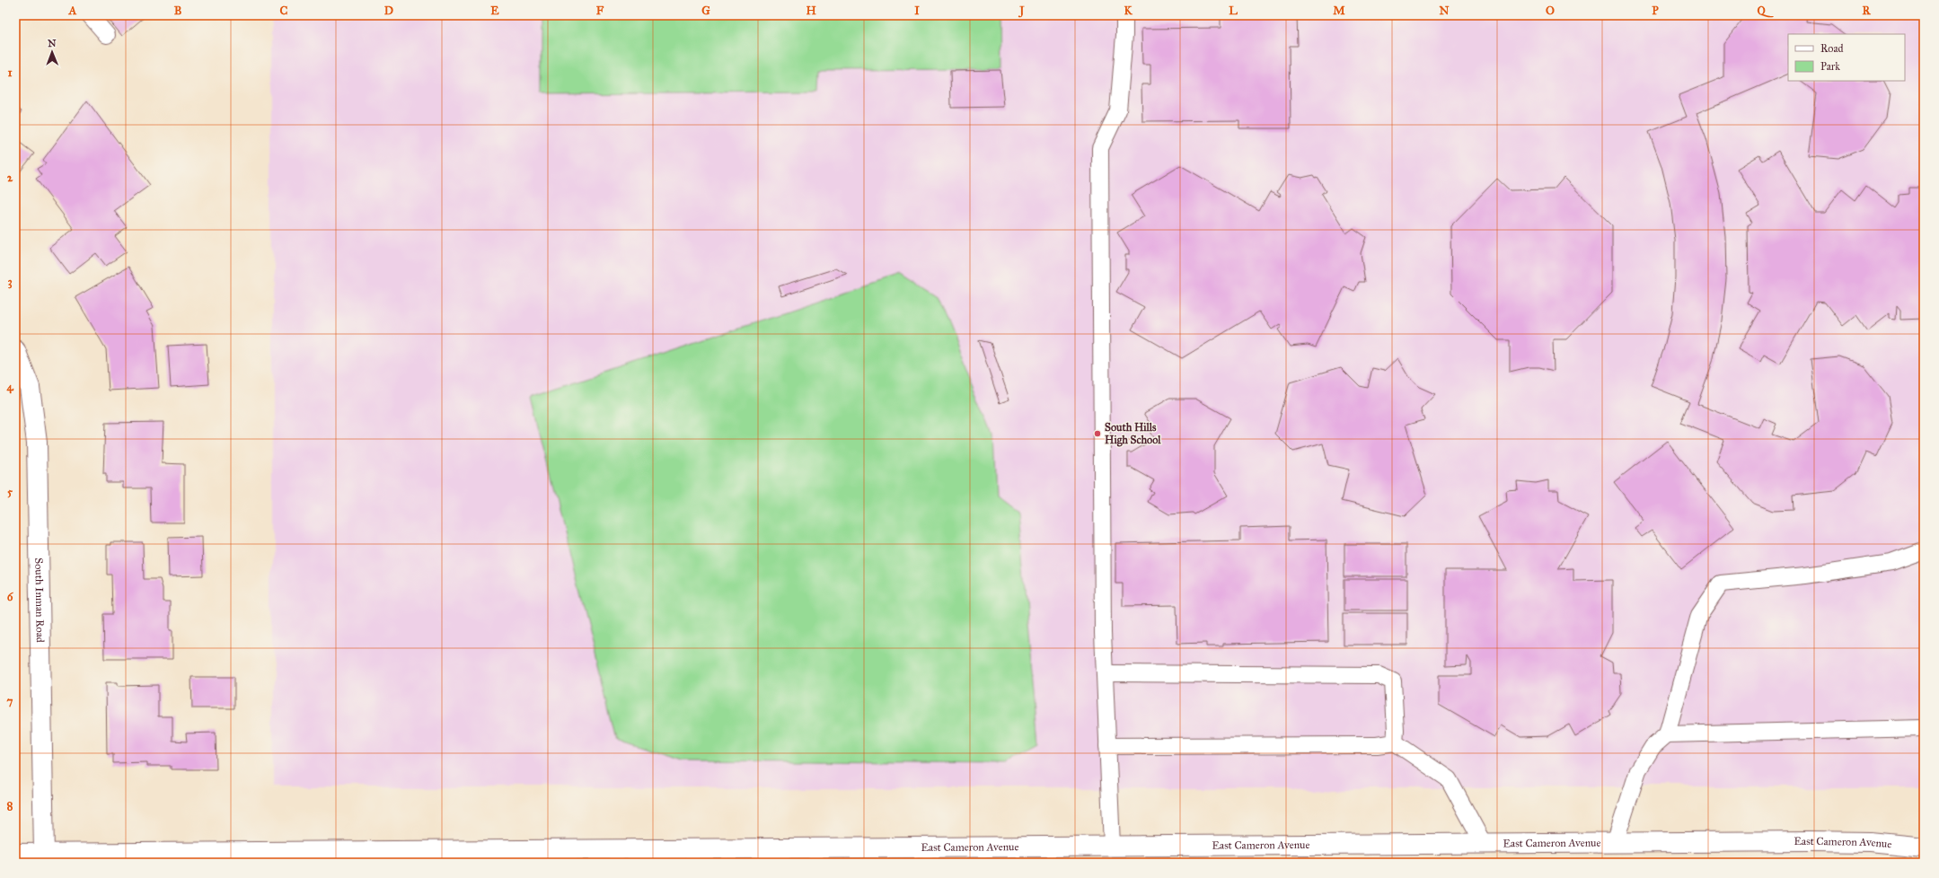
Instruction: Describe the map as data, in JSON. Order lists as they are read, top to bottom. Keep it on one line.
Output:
{"streets":{"main road":["South Inman Road","East Cameron Avenue"]},"crossings":[["South Inman Road","East Cameron Avenue"]],"places":["South Hills High School"],"legend":["Road","Park"],"north":"top","grid":{"columns":["A","B","C","D","E","F","G","H","I","J","K","L","M","N","O","P","Q","R"],"rows":["1","2","3","4","5","6","7","8"]}}
